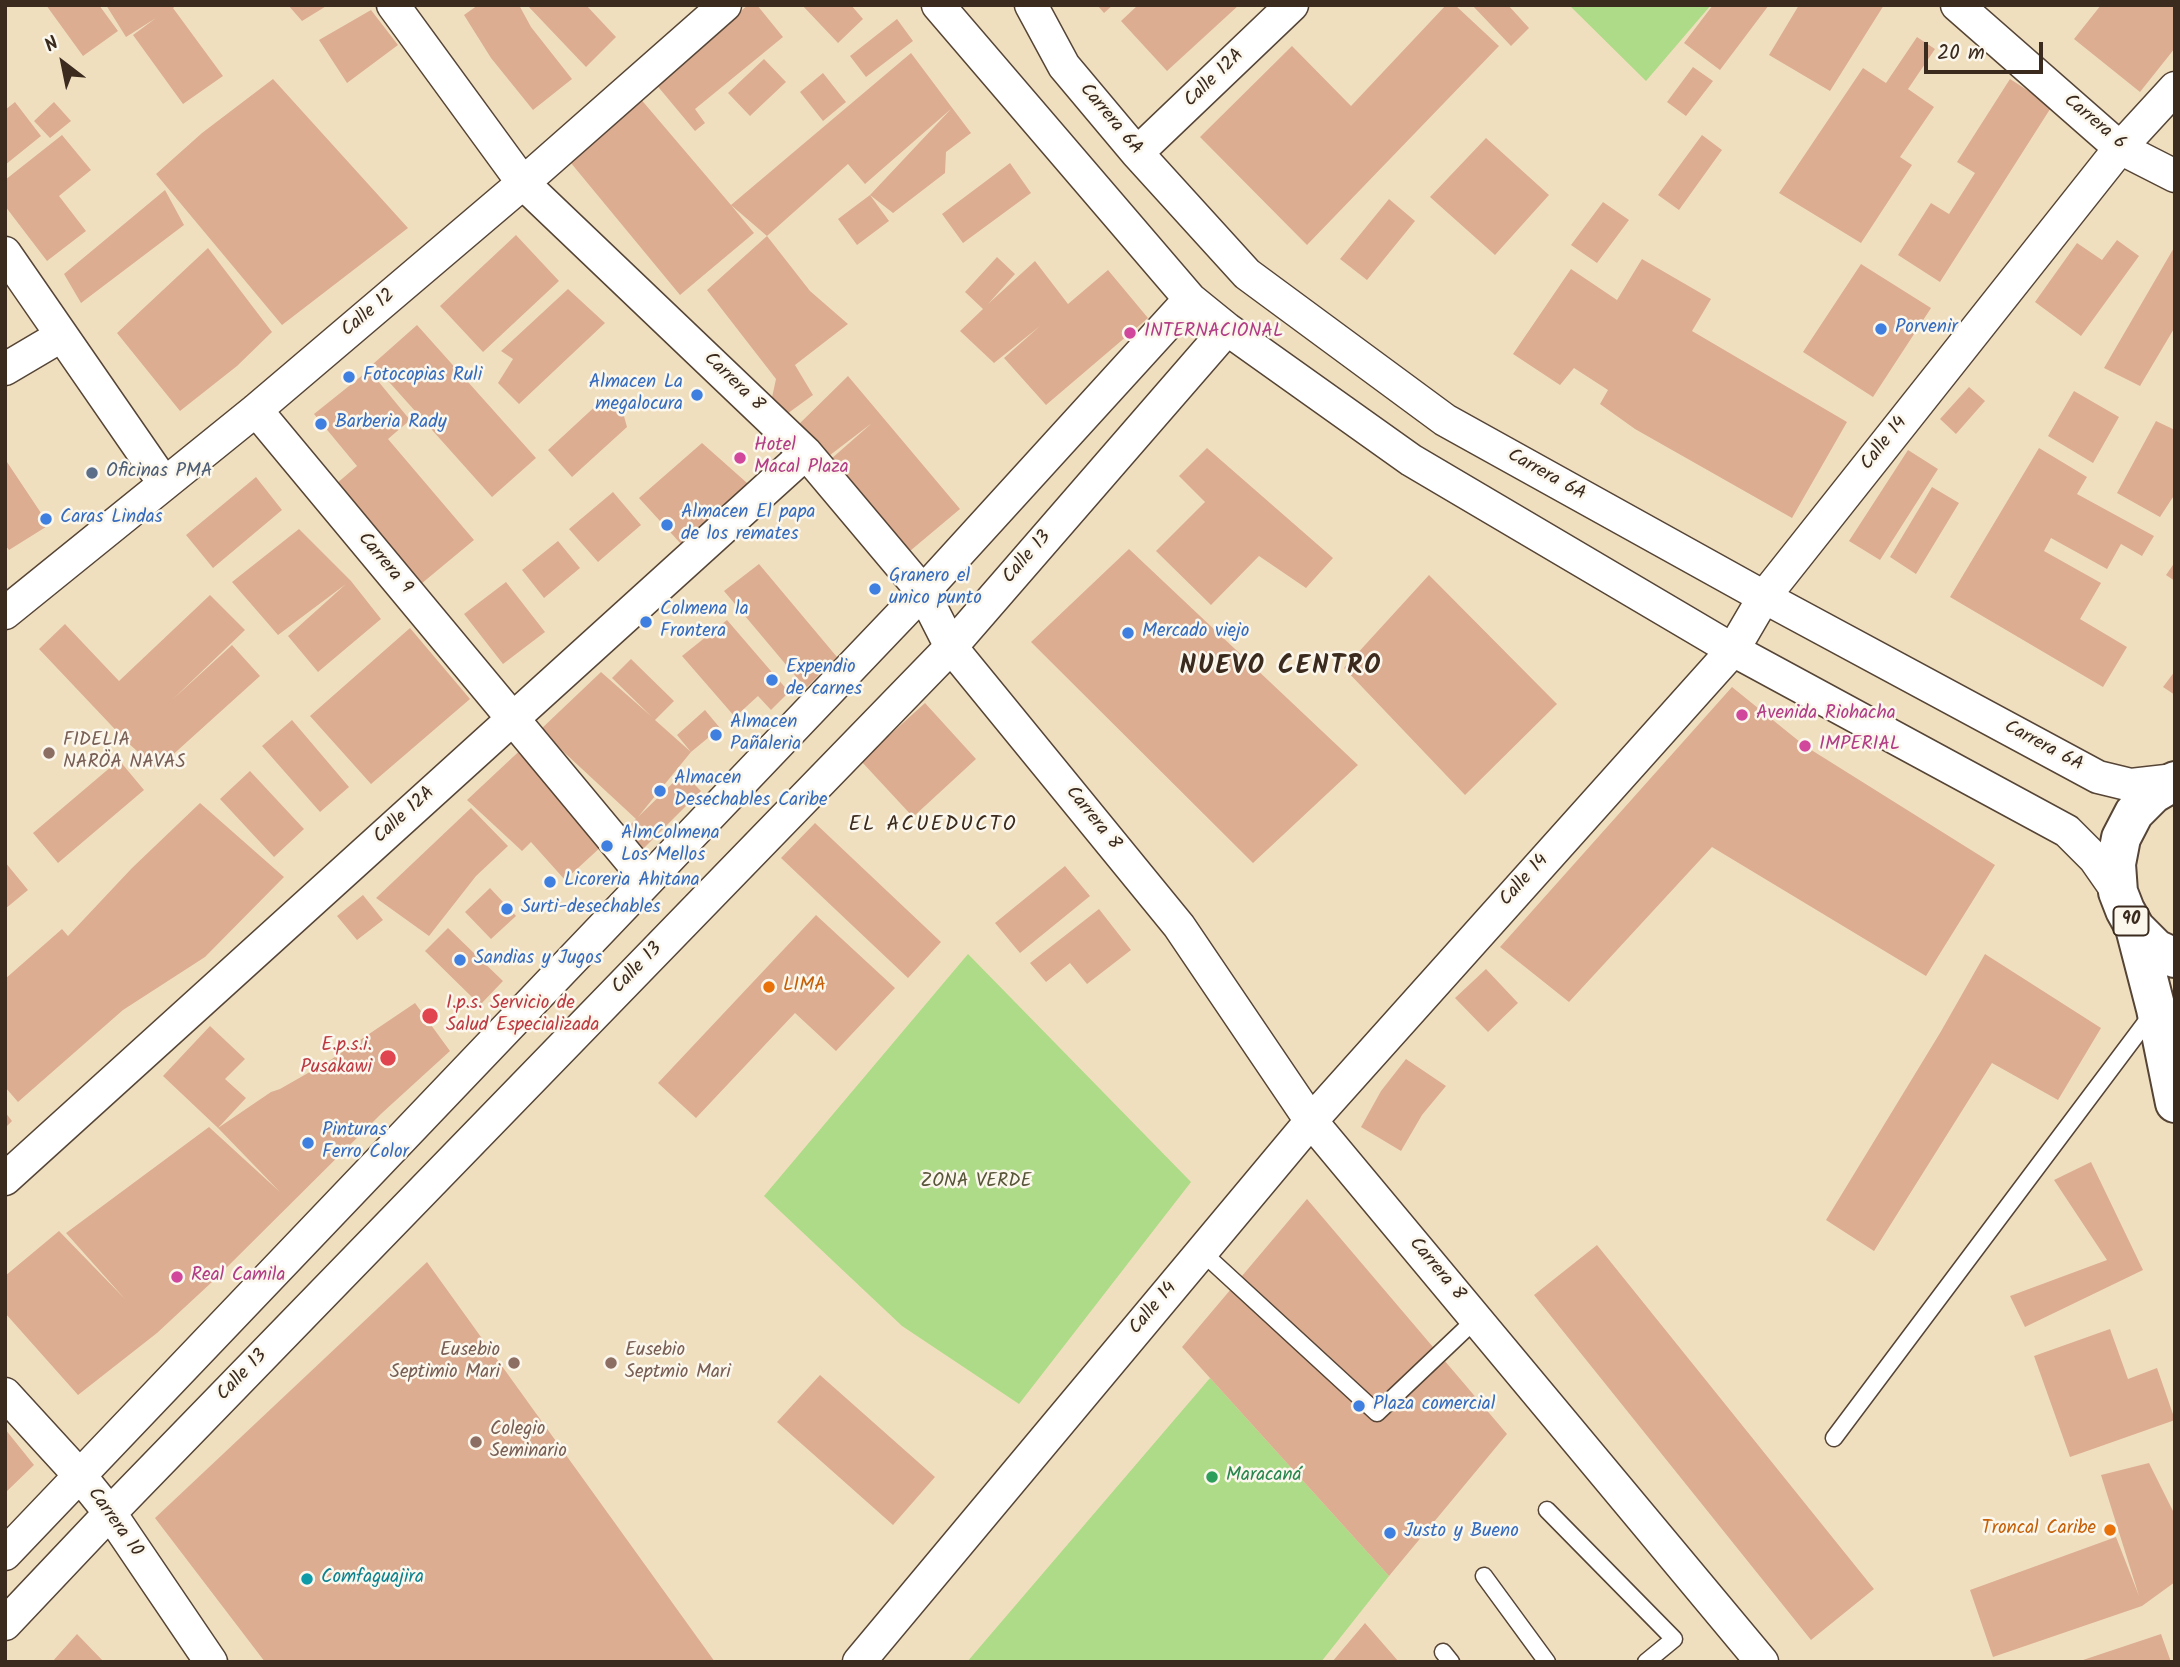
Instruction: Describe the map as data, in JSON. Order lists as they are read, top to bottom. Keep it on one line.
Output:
{"streets":{"highway":["90"],"street":["Calle 12A","Carrera 6A","Carrera 6","Calle 12","Carrera 8","Calle 14","Calle 13","Carrera 9","Carrera 10"]},"crossings":[["Calle 12A","Carrera 6A"],["Calle 12A","Carrera 8"],["Calle 12A","Carrera 9"],["Carrera 6A","Calle 14"],["Carrera 6A","90"],["Carrera 6","Calle 14"],["Calle 12","Carrera 8"],["Calle 12","Carrera 9"],["Carrera 8","Calle 14"],["Carrera 8","Calle 13"],["Calle 13","Carrera 10"]],"districts":["NUEVO CENTRO","EL ACUEDUCTO"],"parks":["ZONA VERDE"],"places":["Porvenir","INTERNACIONAL","Fotocopias Ruli","Almacen La megalocura","Barberia Rady","Hotel Macal Plaza","Oficinas PMA","Caras Lindas","Almacen El papa de los remates","Granero el unico punto","Colmena la Frontera","Mercado viejo","Expendio de carnes","Avenida Riohacha","Almacen Pañaleria","IMPERIAL","FIDELIA NARÖA NAVAS","Almacen Desechables Caribe","AlmColmena Los Mellos","Licoreria Ahitana","Surti-desechables","Sandias y Jugos","LIMA","I.p.s. Servicio de Salud Especializada","E.p.s.i. Pusakawi","Pinturas Ferro Color","Real Camila","Eusebio Septimio Mari","Eusebio Septmio Mari","Plaza comercial","Colegio Seminario","Maracaná","Troncal Caribe","Justo y Bueno","Comfaguajira"],"scale_bar":"20 m","north":"top left"}
